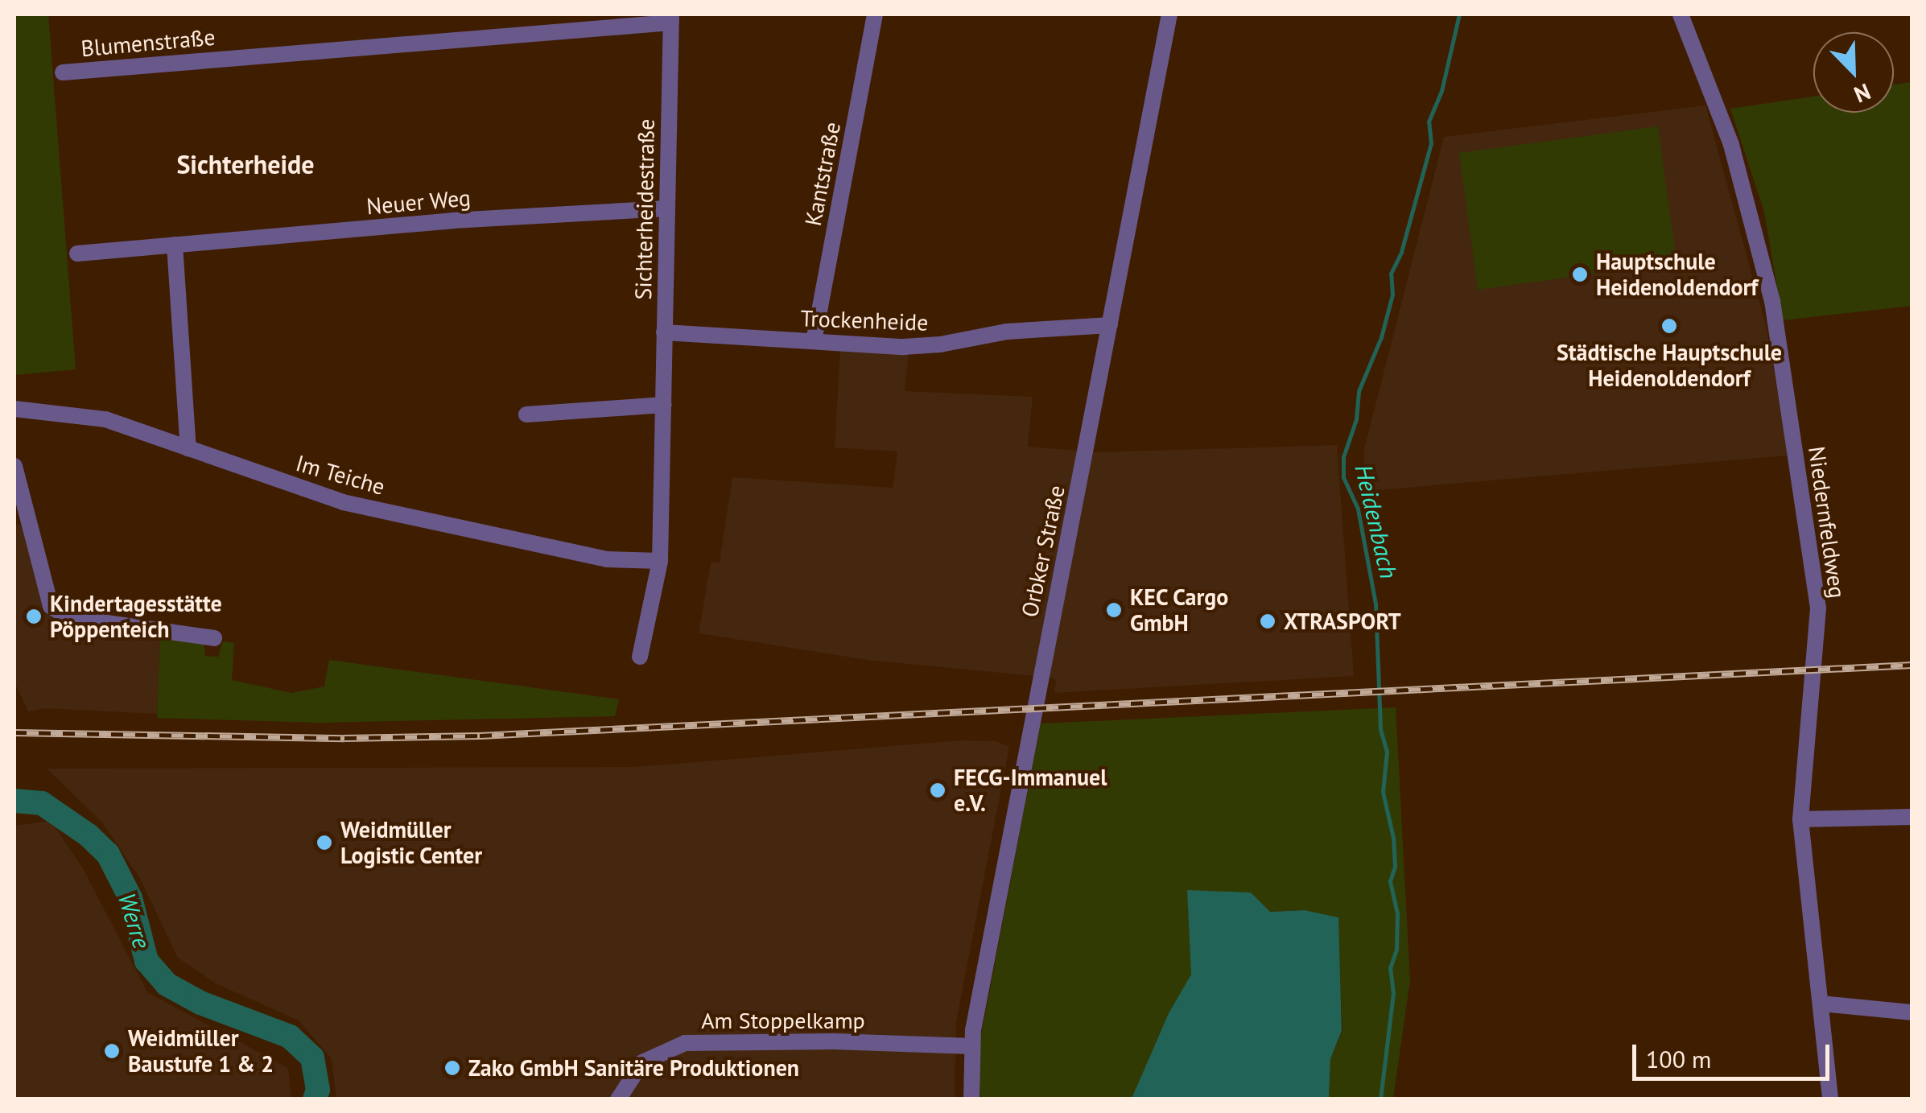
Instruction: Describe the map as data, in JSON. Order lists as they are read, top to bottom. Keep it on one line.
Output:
{"streets":{"street":["Blumenstraße","Kantstraße","Neuer Weg","Sichterheidestraße","Trockenheide","Im Teiche","Niedernfeldweg","Orbker Straße","Am Stoppelkamp"]},"crossings":[["Blumenstraße","Sichterheidestraße"],["Kantstraße","Trockenheide"],["Neuer Weg","Sichterheidestraße"],["Sichterheidestraße","Trockenheide"],["Sichterheidestraße","Im Teiche"],["Trockenheide","Orbker Straße"],["Orbker Straße","Am Stoppelkamp"]],"districts":["Sichterheide"],"water":["Heidenbach","Werre"],"places":["Hauptschule Heidenoldendorf","Städtische Hauptschule Heidenoldendorf","KEC Cargo GmbH","Kindertagesstätte Pöppenteich","XTRASPORT","FECG-Immanuel e.V.","Weidmüller Logistic Center","Weidmüller Baustufe 1 & 2","Zako GmbH Sanitäre Produktionen"],"scale_bar":"100 m","north":"bottom right"}
